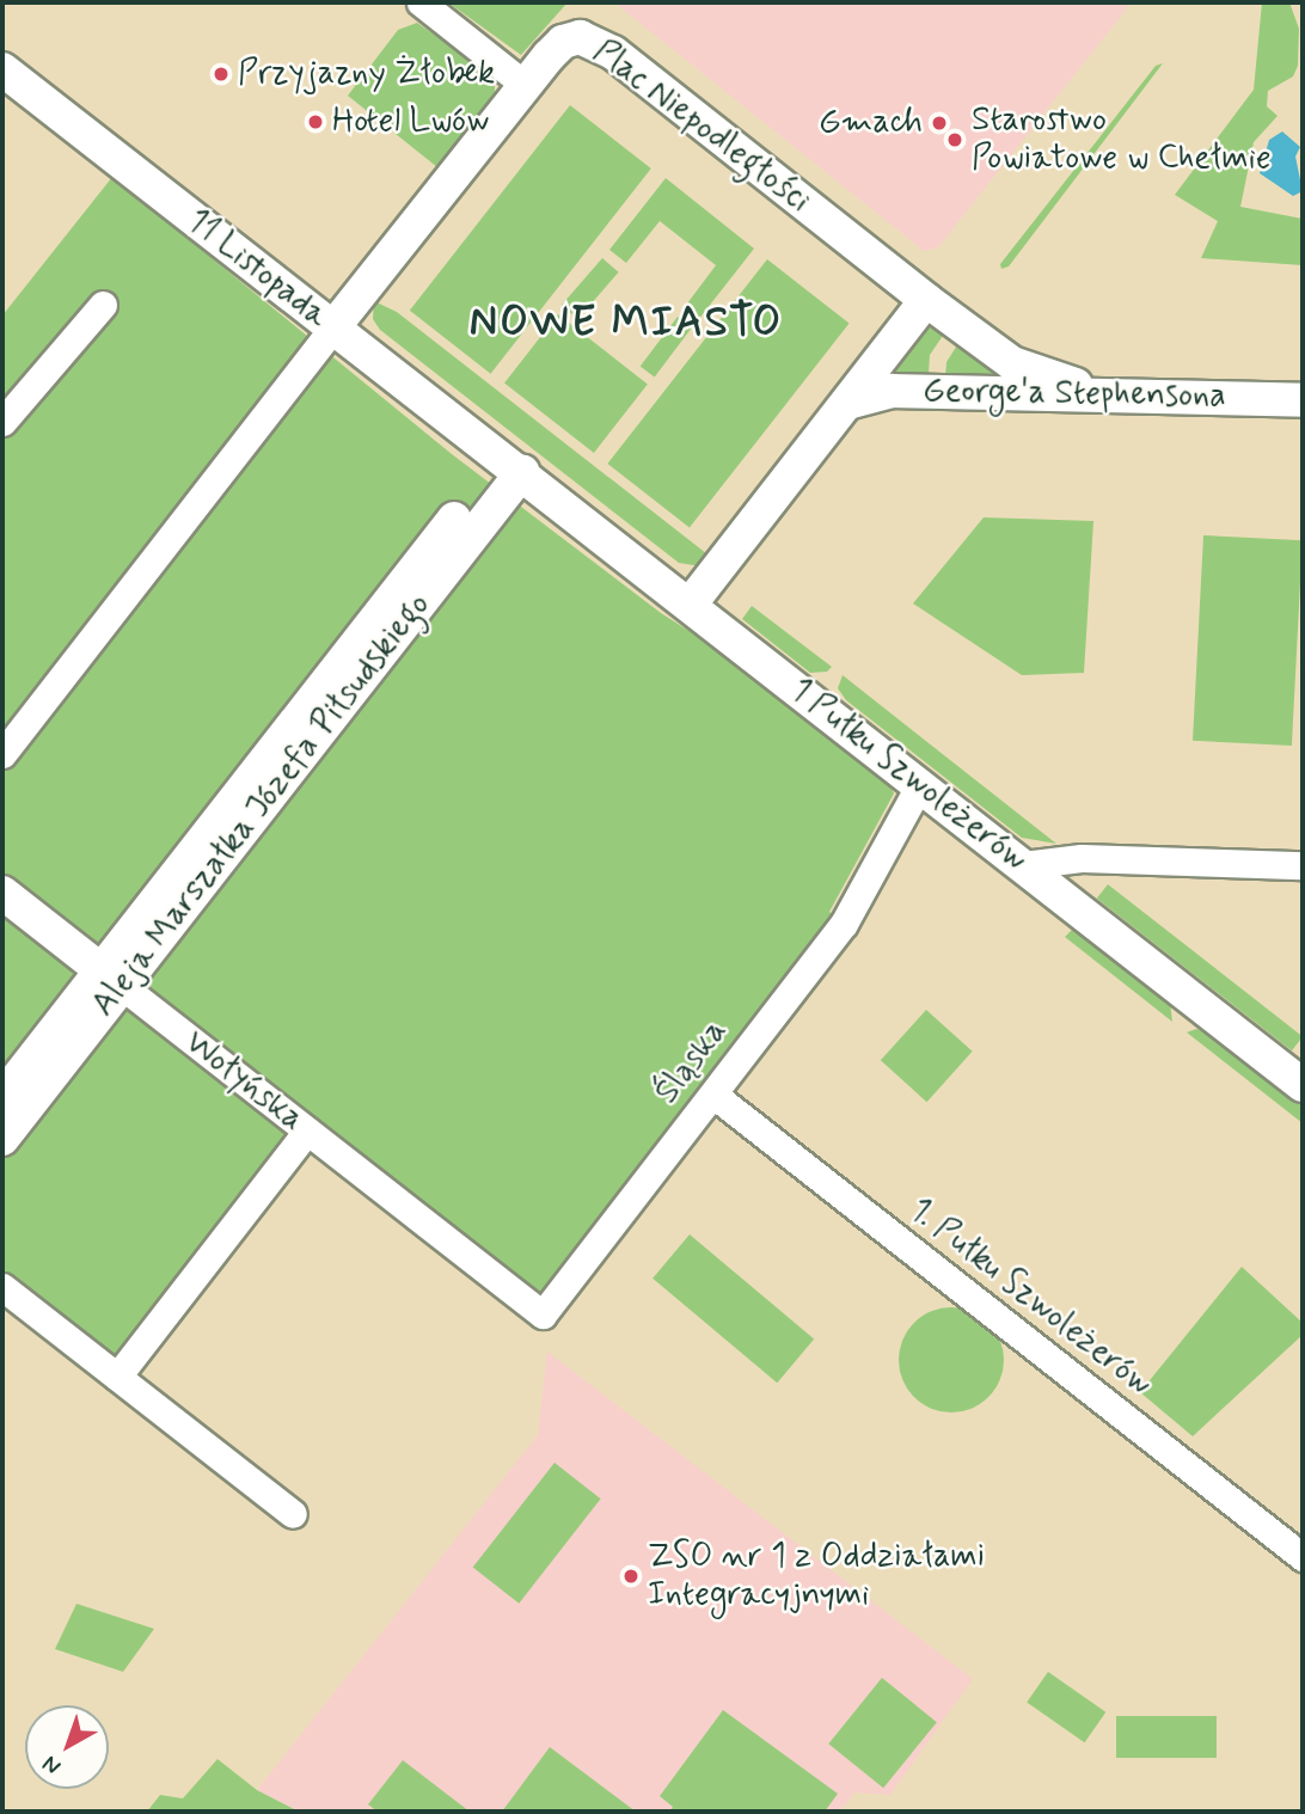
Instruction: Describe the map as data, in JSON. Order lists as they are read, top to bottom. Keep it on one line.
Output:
{"streets":{"street":["Plac Niepodległości","11 Listopada","George'a Stephensona","1 Pułku Szwoleżerów","Aleja Marszałka Józefa Piłsudskiego","Śląska","Wołyńska","1. Pułku Szwoleżerów"]},"crossings":[["Plac Niepodległości","11 Listopada"],["Plac Niepodległości","George'a Stephensona"],["11 Listopada","1 Pułku Szwoleżerów"],["11 Listopada","Aleja Marszałka Józefa Piłsudskiego"],["1 Pułku Szwoleżerów","Aleja Marszałka Józefa Piłsudskiego"],["1 Pułku Szwoleżerów","Śląska"],["Aleja Marszałka Józefa Piłsudskiego","Wołyńska"],["Śląska","Wołyńska"],["Śląska","1. Pułku Szwoleżerów"]],"districts":["NOWE MIASTO"],"places":["Przyjazny Żłobek","Hotel Lwów","Gmach","Starostwo Powiatowe w Chełmie","ZSO nr 1 z Oddziałami Integracyjnymi"],"north":"bottom left"}
